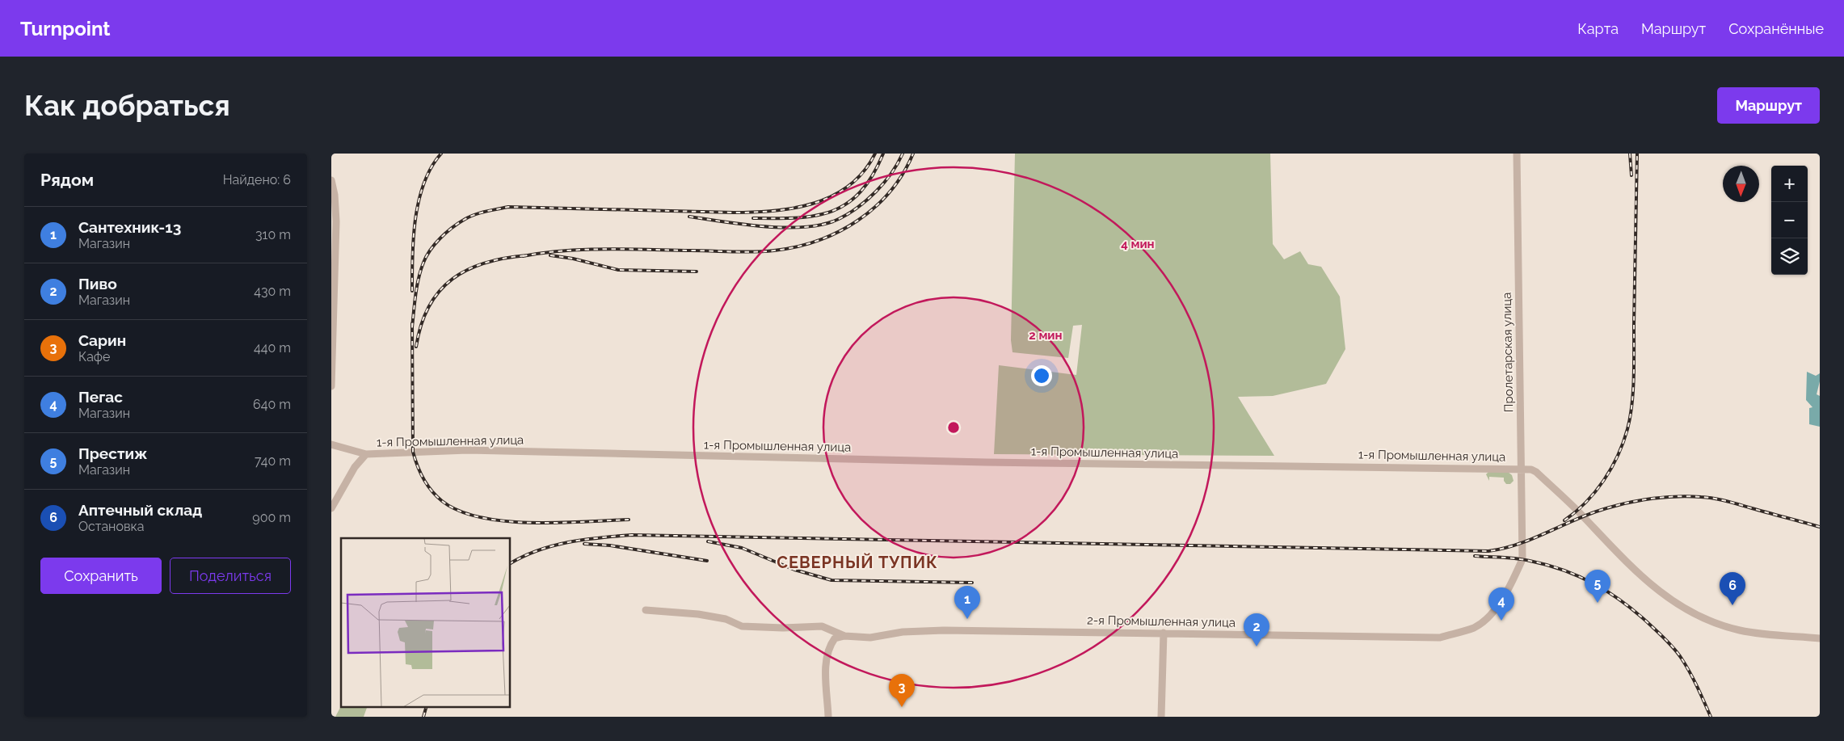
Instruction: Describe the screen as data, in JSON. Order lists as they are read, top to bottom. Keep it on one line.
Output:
{"streets":{"street":["Пролетарская улица","1-я Промышленная улица","2-я Промышленная улица"]},"crossings":[["Пролетарская улица","1-я Промышленная улица"],["Пролетарская улица","2-я Промышленная улица"]],"districts":["СЕВЕРНЫЙ ТУПИК"],"north":"bottom","page":{"header":"Turnpoint","nav":["Карта","Маршрут","Сохранённые"],"buttons":["Маршрут",["Сохранить","Поделиться"]],"title":"Как добраться","heading":["Рядом","Найдено: 6"],"map_buttons":["+","−"],"list":[{"mark":"1","name":"Сантехник-13","note":"Магазин","value":"310 m"},{"mark":"2","name":"Пиво","note":"Магазин","value":"430 m"},{"mark":"3","name":"Сарин","note":"Кафе","value":"440 m"},{"mark":"4","name":"Пегас","note":"Магазин","value":"640 m"},{"mark":"5","name":"Престиж","note":"Магазин","value":"740 m"},{"mark":"6","name":"Аптечный склад","note":"Остановка","value":"900 m"}],"pins":["5","6","1","4","2","3"]},"rings":["4 мин","2 мин"]}
